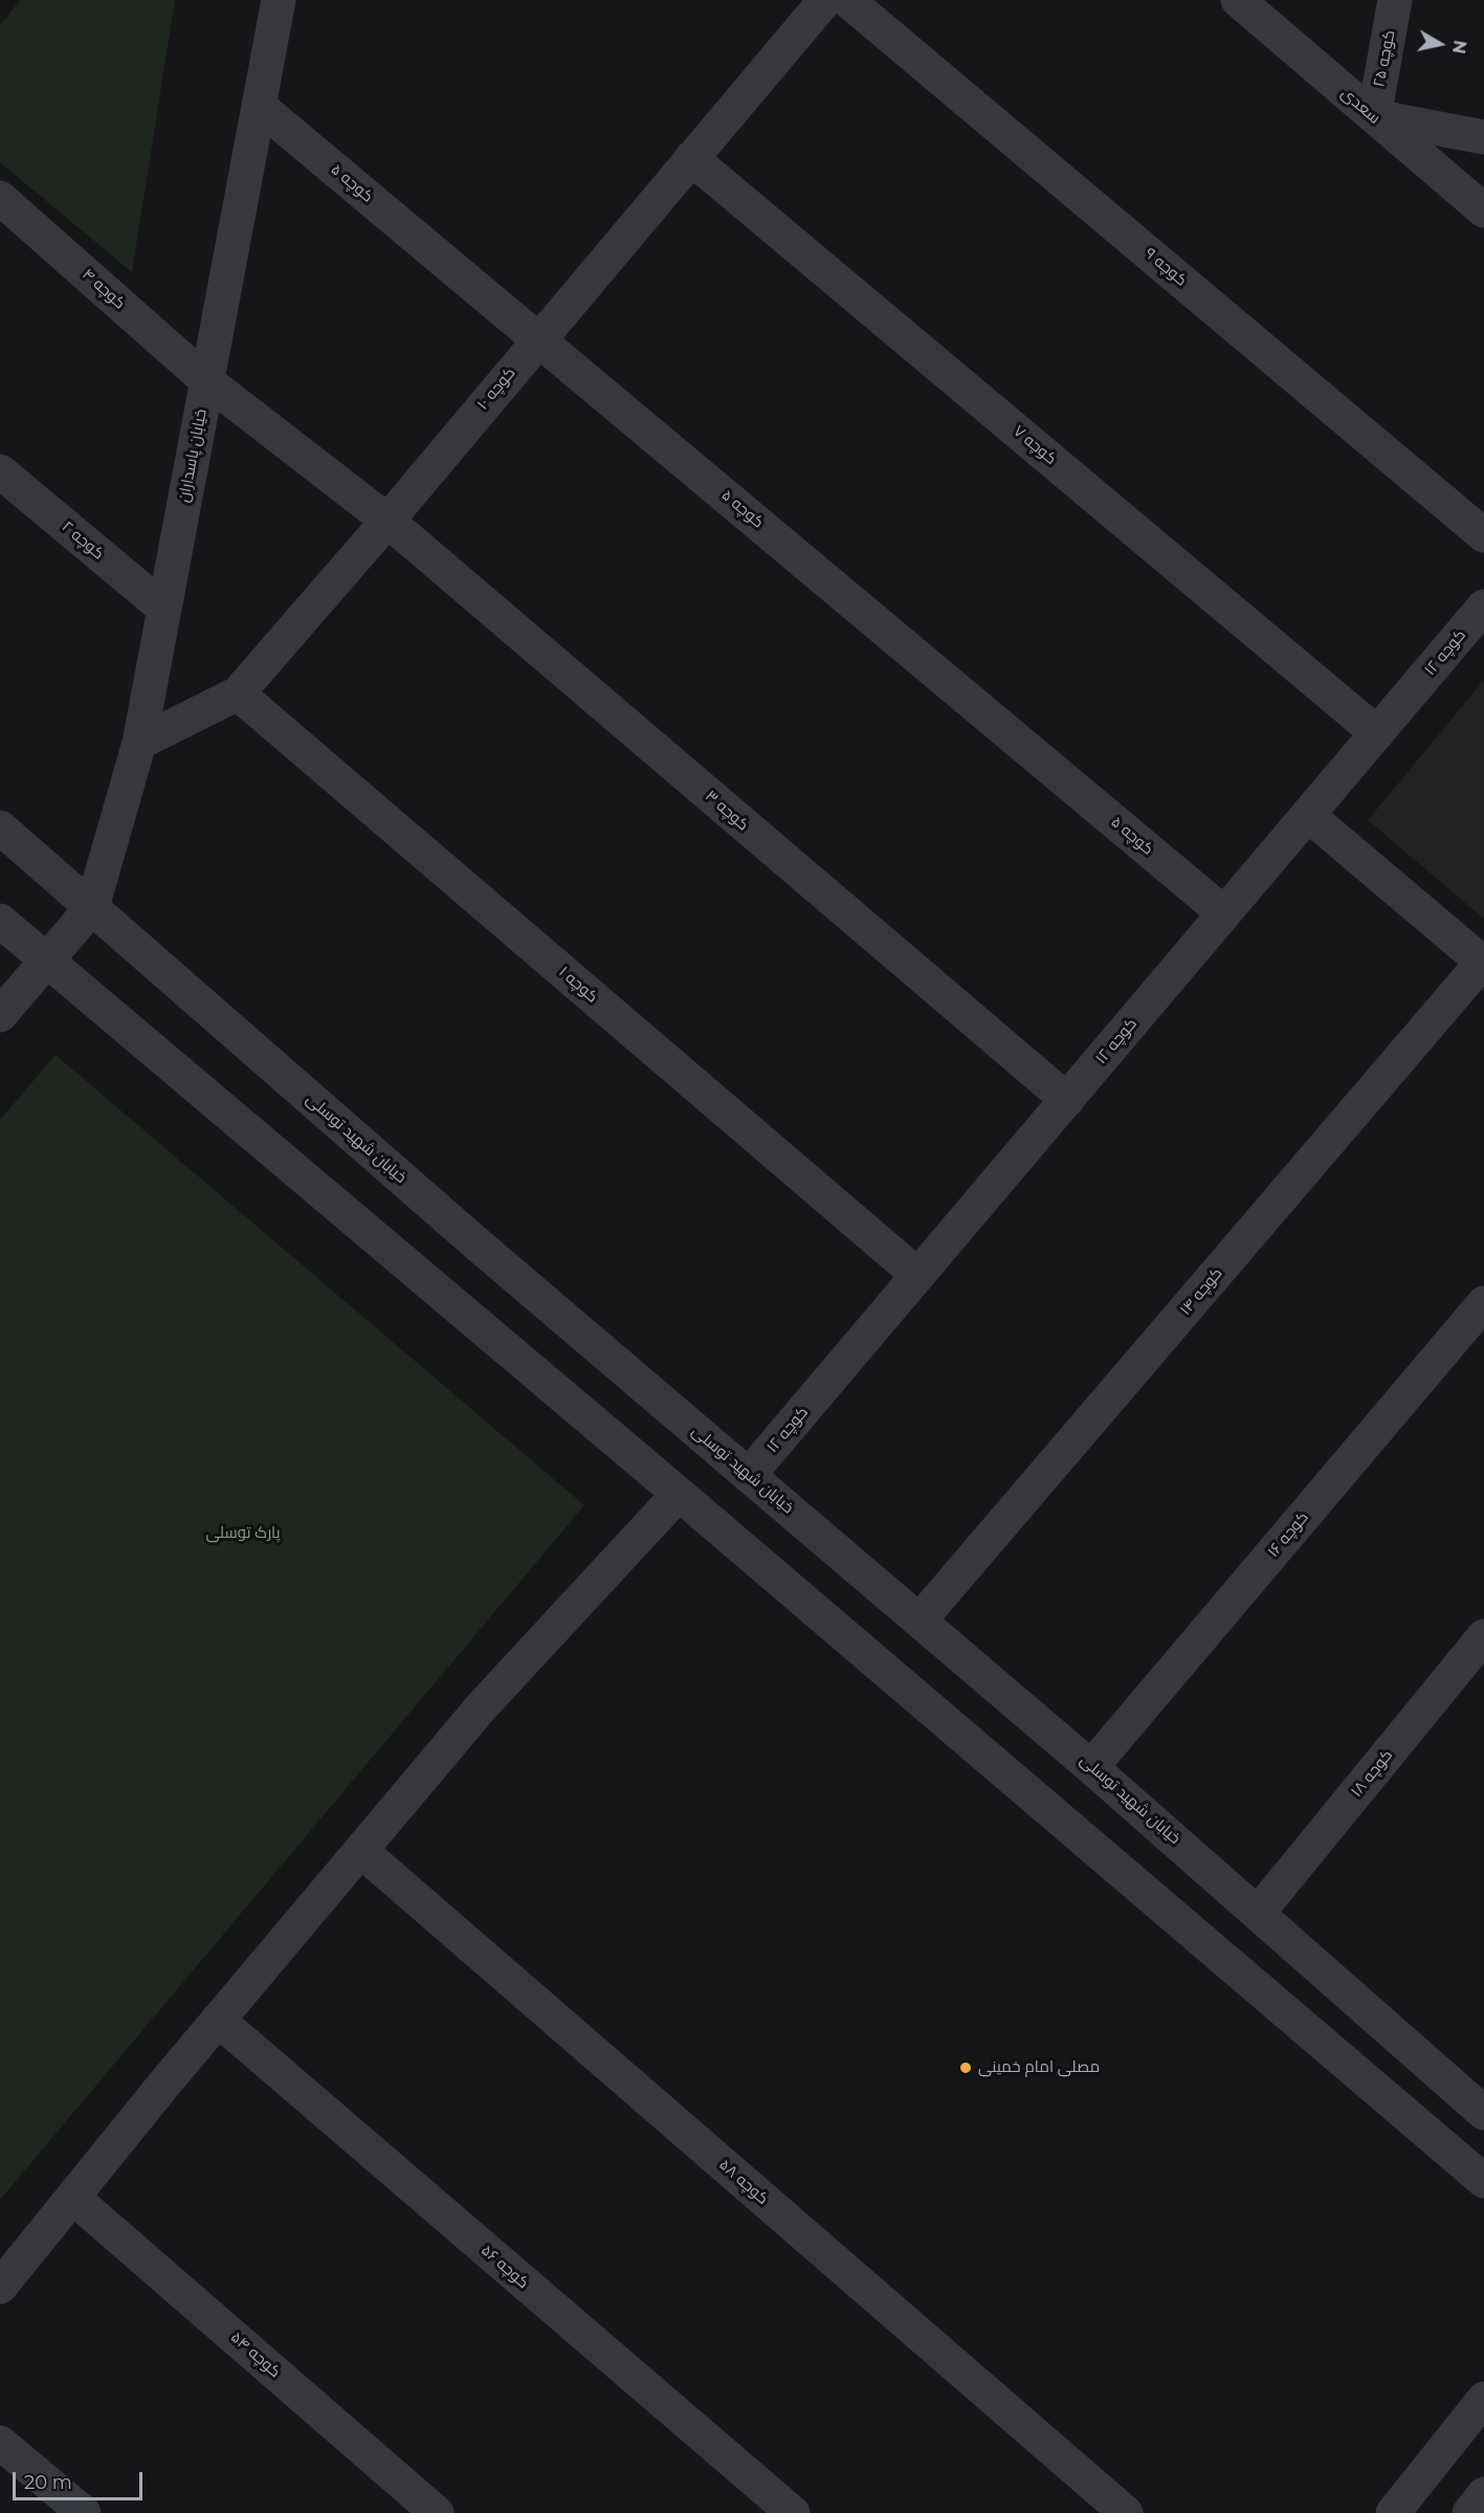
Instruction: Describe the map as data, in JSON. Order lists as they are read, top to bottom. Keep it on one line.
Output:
{"streets":{"street":["کوچه ۲۵","سعدی","کوچه ۵","کوچه ۹","کوچه ۴","کوچه ۱۰","کوچه ۷","خیابان پاسداران","کوچه ۲","کوچه ۱۲","کوچه ۳","کوچه ۱","خیابان شهید توسلی","کوچه ۱۴","کوچه ۱۶","کوچه ۱۸","کوچه ۵۸","کوچه ۵۶","کوچه ۵۴"]},"crossings":[["کوچه ۲۵","سعدی"],["کوچه ۵","کوچه ۱۰"],["کوچه ۵","خیابان پاسداران"],["کوچه ۵","کوچه ۱۲"],["کوچه ۴","کوچه ۱۰"],["کوچه ۴","خیابان پاسداران"],["کوچه ۴","کوچه ۳"],["کوچه ۱۰","کوچه ۷"],["کوچه ۱۰","خیابان پاسداران"],["کوچه ۱۰","کوچه ۳"],["کوچه ۱۰","کوچه ۱"],["کوچه ۷","کوچه ۱۲"],["خیابان پاسداران","کوچه ۲"],["خیابان پاسداران","خیابان شهید توسلی"],["کوچه ۱۲","کوچه ۳"],["کوچه ۱۲","کوچه ۱"],["کوچه ۱۲","خیابان شهید توسلی"],["خیابان شهید توسلی","کوچه ۱۴"],["خیابان شهید توسلی","کوچه ۱۶"],["خیابان شهید توسلی","کوچه ۱۸"]],"parks":["پارک توسلی"],"places":["مصلی امام خمینی"],"scale_bar":"20 m","north":"right"}
